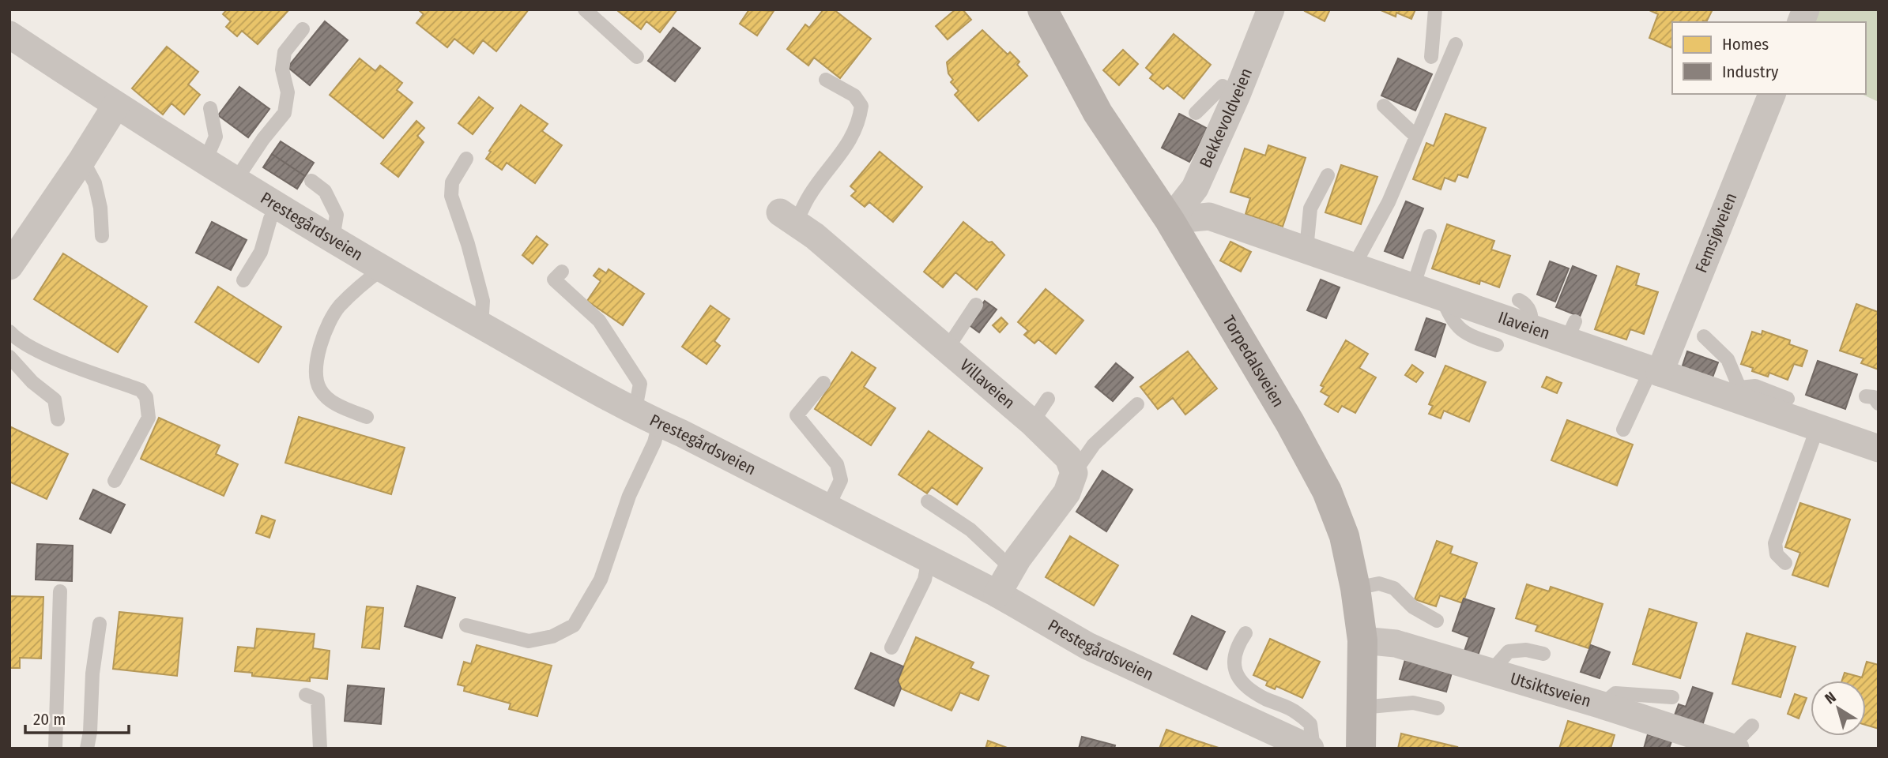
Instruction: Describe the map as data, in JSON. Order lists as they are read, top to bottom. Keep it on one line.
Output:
{"streets":{"main road":["Torpedalsveien"],"street":["Bekkevoldveien","Prestegårdsveien","Femsjøveien","Ilaveien","Villaveien","Utsiktsveien"]},"crossings":[["Bekkevoldveien","Ilaveien"],["Bekkevoldveien","Torpedalsveien"],["Femsjøveien","Ilaveien"],["Ilaveien","Torpedalsveien"],["Torpedalsveien","Utsiktsveien"]],"legend":["Homes","Industry"],"scale_bar":"20 m","north":"top left"}
